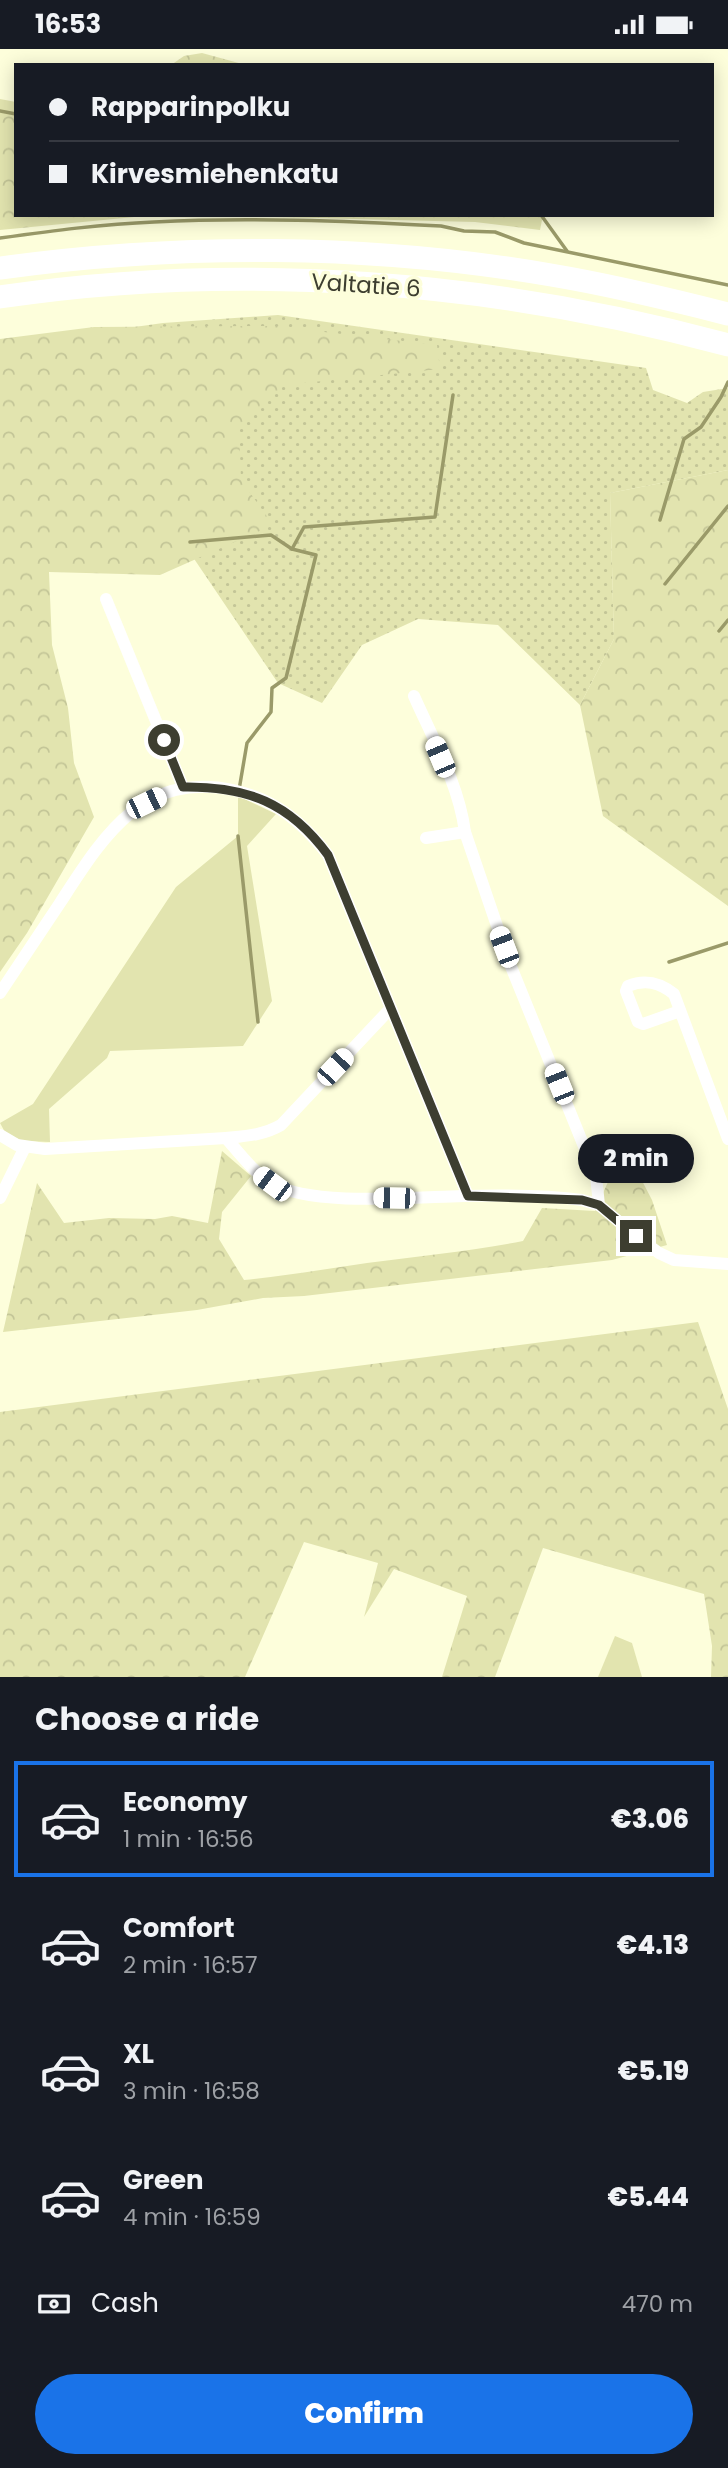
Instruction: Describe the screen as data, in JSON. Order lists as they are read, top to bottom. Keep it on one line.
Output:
{"streets":{"highway":["Valtatie 6"]},"page":{"status":"16:53","banner":["Rapparinpolku","Kirvesmiehenkatu"],"bubble":"2 min","heading":"Choose a ride","list":[{"name":"Economy","note":"1 min · 16:56","value":"€3.06"},{"name":"Comfort","note":"2 min · 16:57","value":"€4.13"},{"name":"XL","note":"3 min · 16:58","value":"€5.19"},{"name":"Green","note":"4 min · 16:59","value":"€5.44"}],"pay":["Cash","470 m"],"buttons":"Confirm"}}
